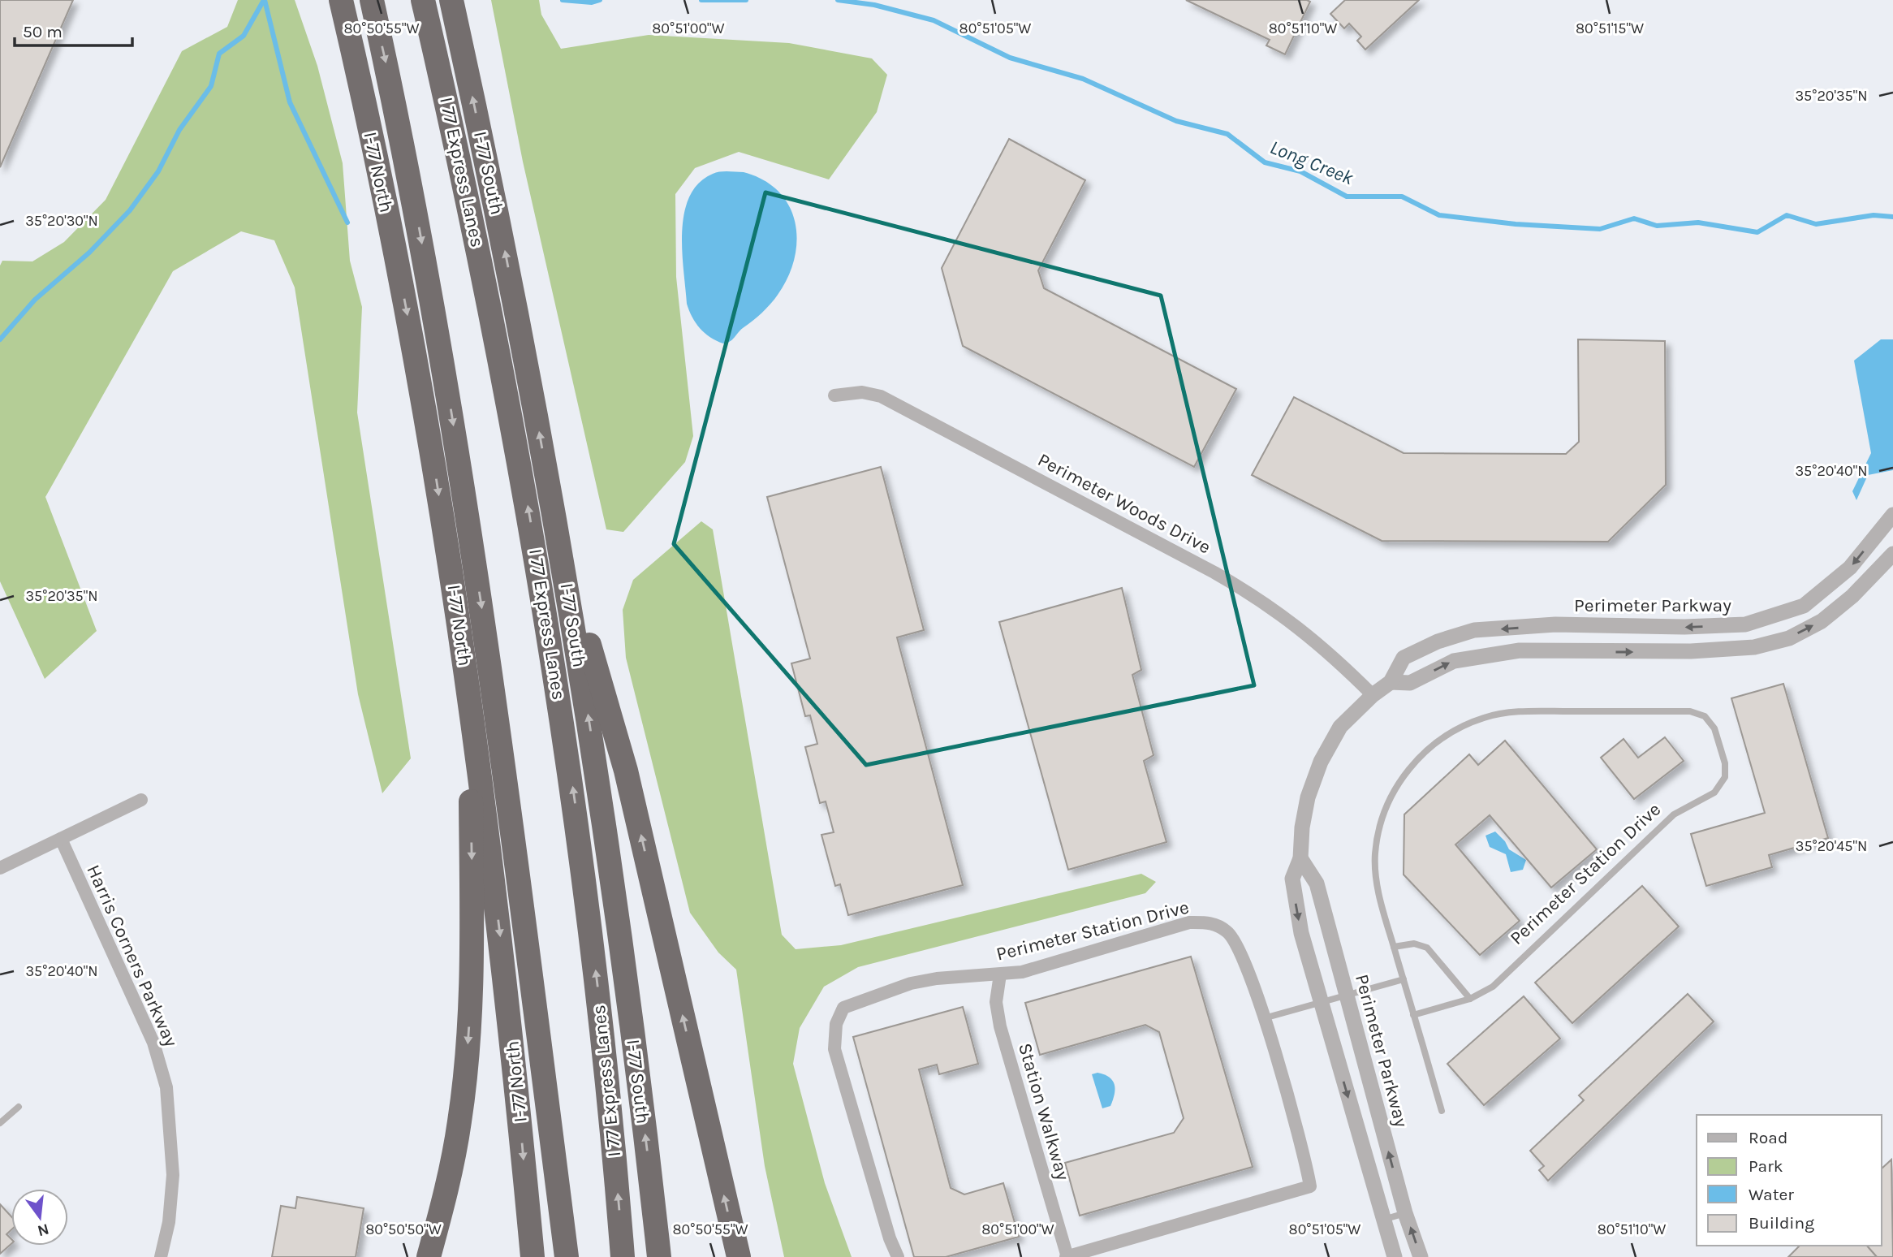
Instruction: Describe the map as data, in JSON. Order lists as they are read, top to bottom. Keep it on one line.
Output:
{"streets":{"highway":["I-77 North","I 77 Express Lanes","I-77 South"],"street":["Perimeter Woods Drive","Perimeter Parkway","Perimeter Station Drive","Harris Corners Parkway","Station Walkway"]},"crossings":[["Perimeter Woods Drive","Perimeter Parkway"],["Perimeter Station Drive","Station Walkway"]],"water":["Long Creek"],"legend":["Road","Park","Water","Building"],"scale_bar":"50 m","north":"bottom","coordinates":["80°50'55\"W","80°51'00\"W","80°51'05\"W","80°51'10\"W","80°51'15\"W","35°20'35\"N","35°20'30\"N","35°20'40\"N","35°20'45\"N","80°50'50\"W"]}
